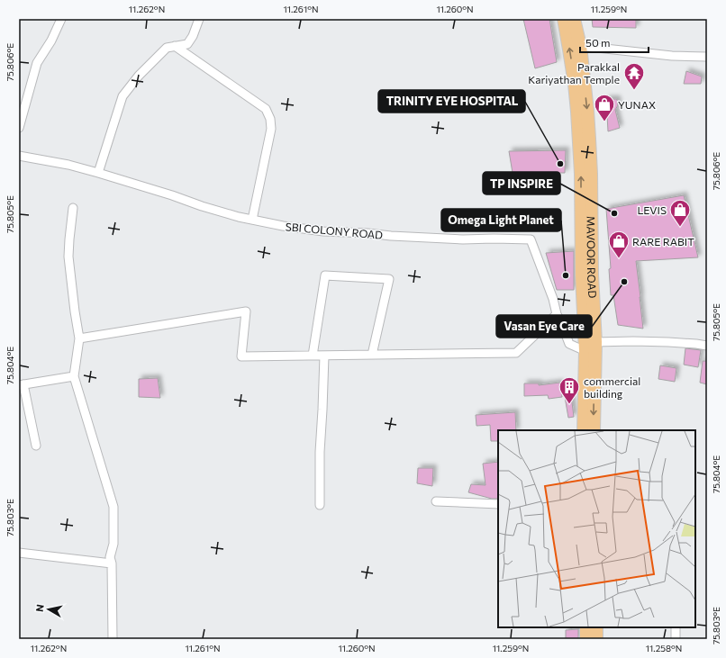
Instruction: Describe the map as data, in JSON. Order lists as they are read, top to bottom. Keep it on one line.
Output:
{"streets":{"main road":["MAVOOR ROAD"],"street":["SBI COLONY ROAD"]},"crossings":[["SBI COLONY ROAD","MAVOOR ROAD"]],"places":{"temple":["Parakkal Kariyathan Temple"],"shop":["YUNAX","LEVIS","RARE RABIT"],"other":["TRINITY EYE HOSPITAL","TP INSPIRE","Omega Light Planet","Vasan Eye Care"],"building":["commercial building"]},"scale_bar":"50 m","north":"left","coordinates":["11.262°N","11.261°N","11.260°N","11.259°N","75.806°E","75.805°E","75.804°E","75.803°E","11.258°N"]}
